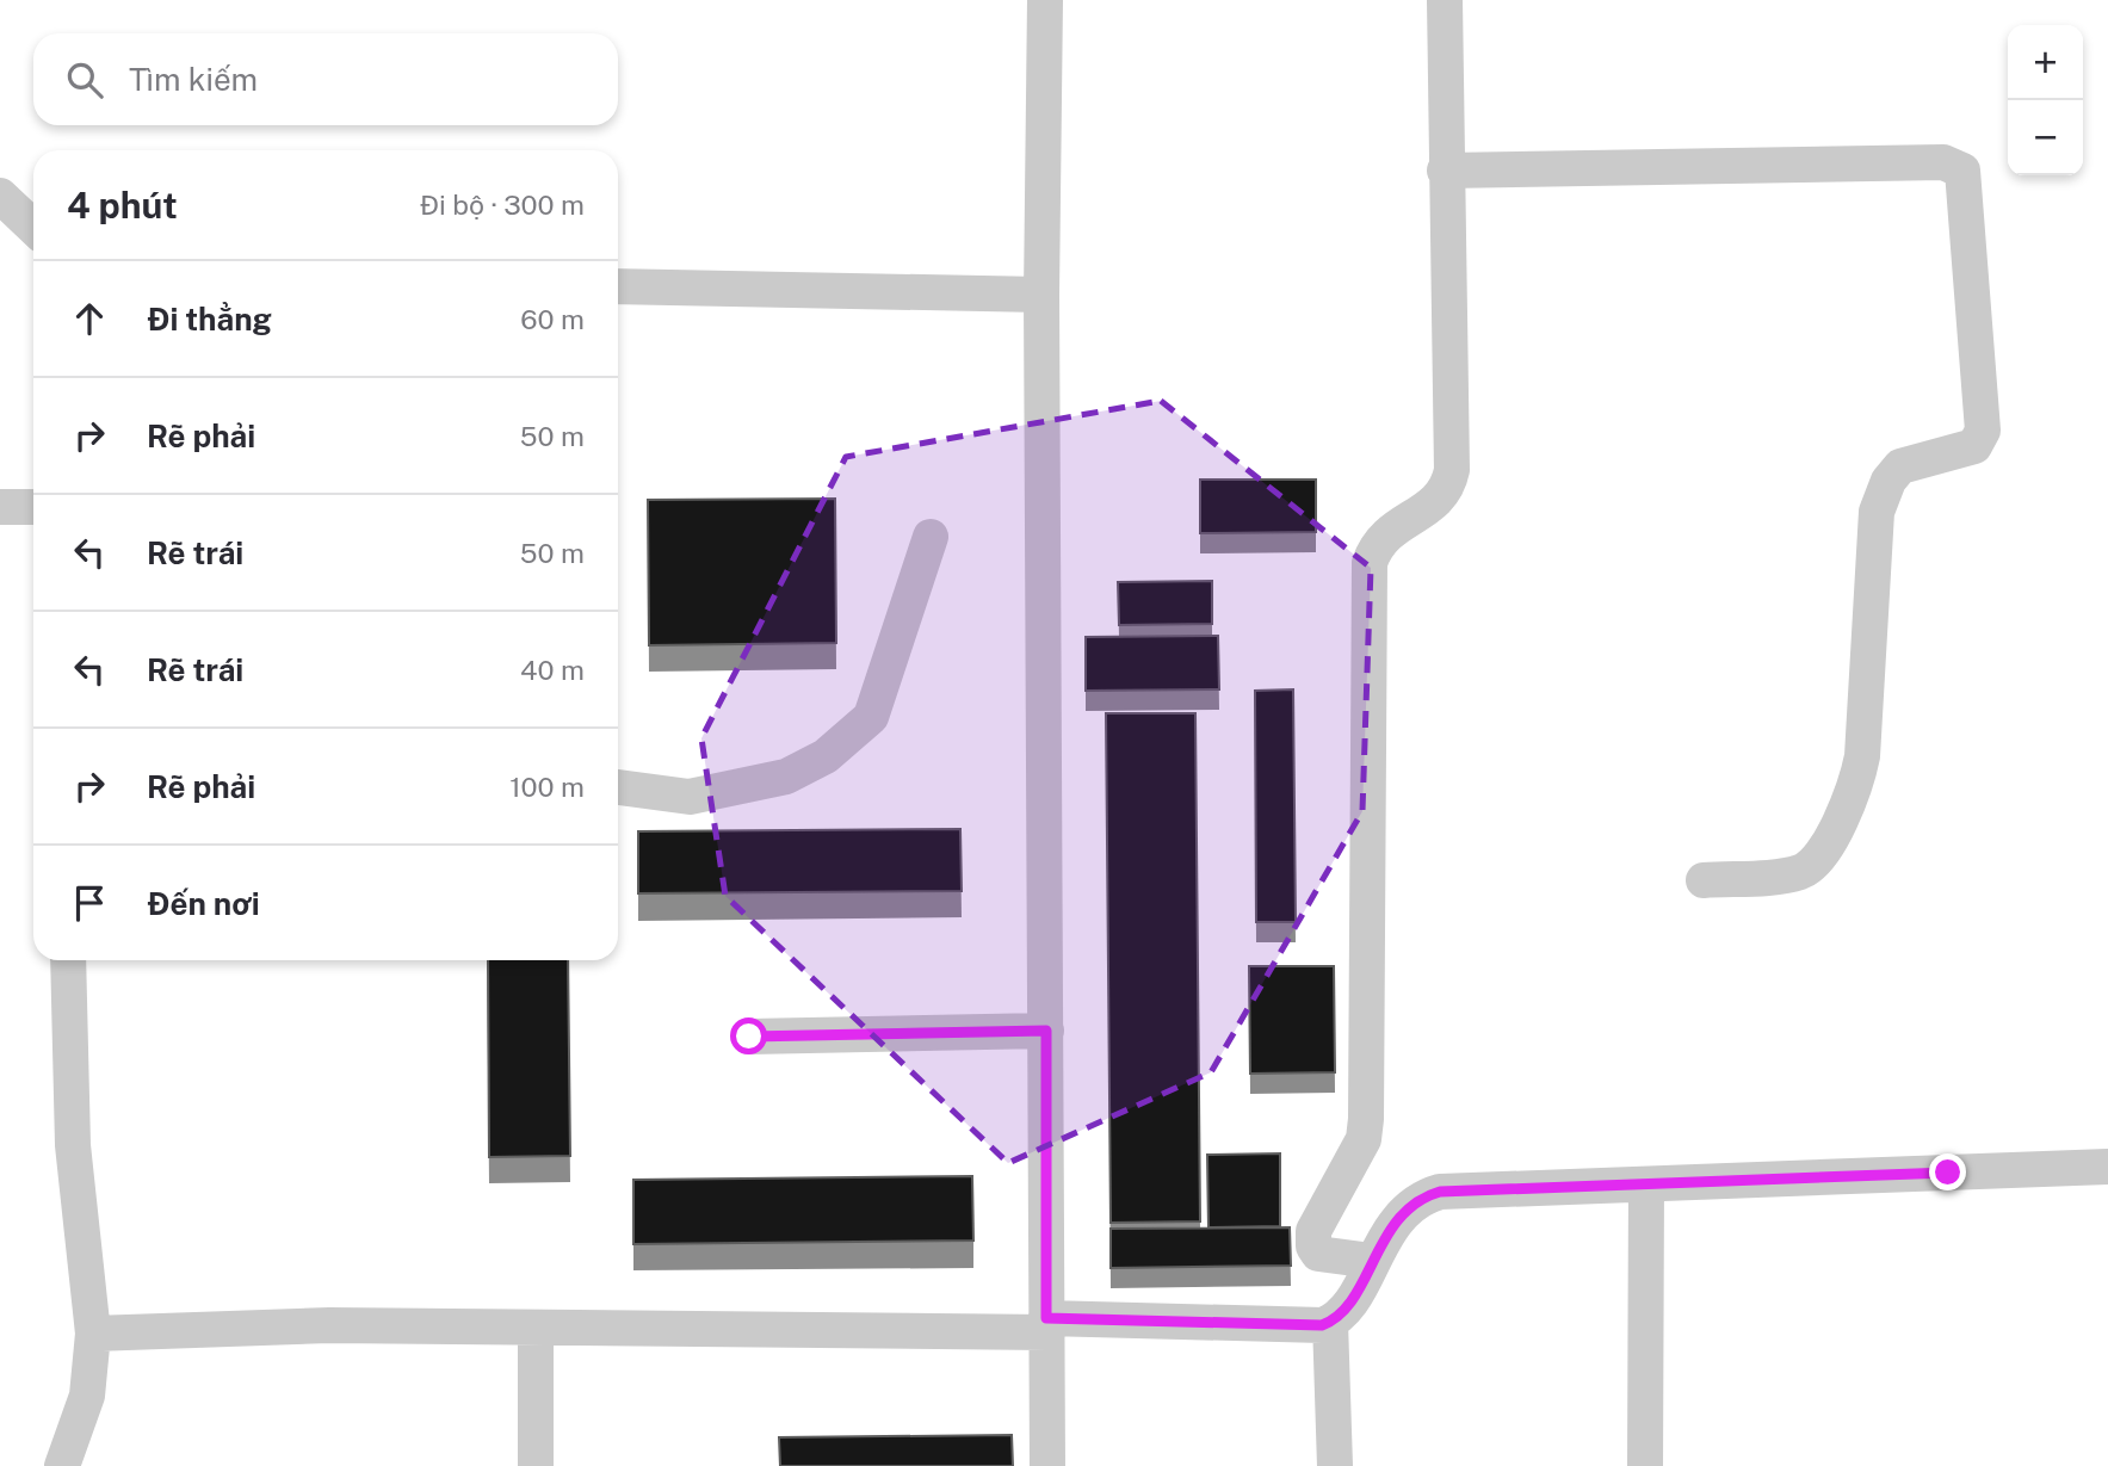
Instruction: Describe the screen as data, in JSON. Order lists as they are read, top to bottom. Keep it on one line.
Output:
{"page":{"map_buttons":["+","−"],"search":"Tìm kiếm","heading":["4 phút","Đi bộ · 300 m"],"list":[["Đi thẳng","60 m"],["Rẽ phải","50 m"],["Rẽ trái","50 m"],["Rẽ trái","40 m"],["Rẽ phải","100 m"],"Đến nơi"]}}
